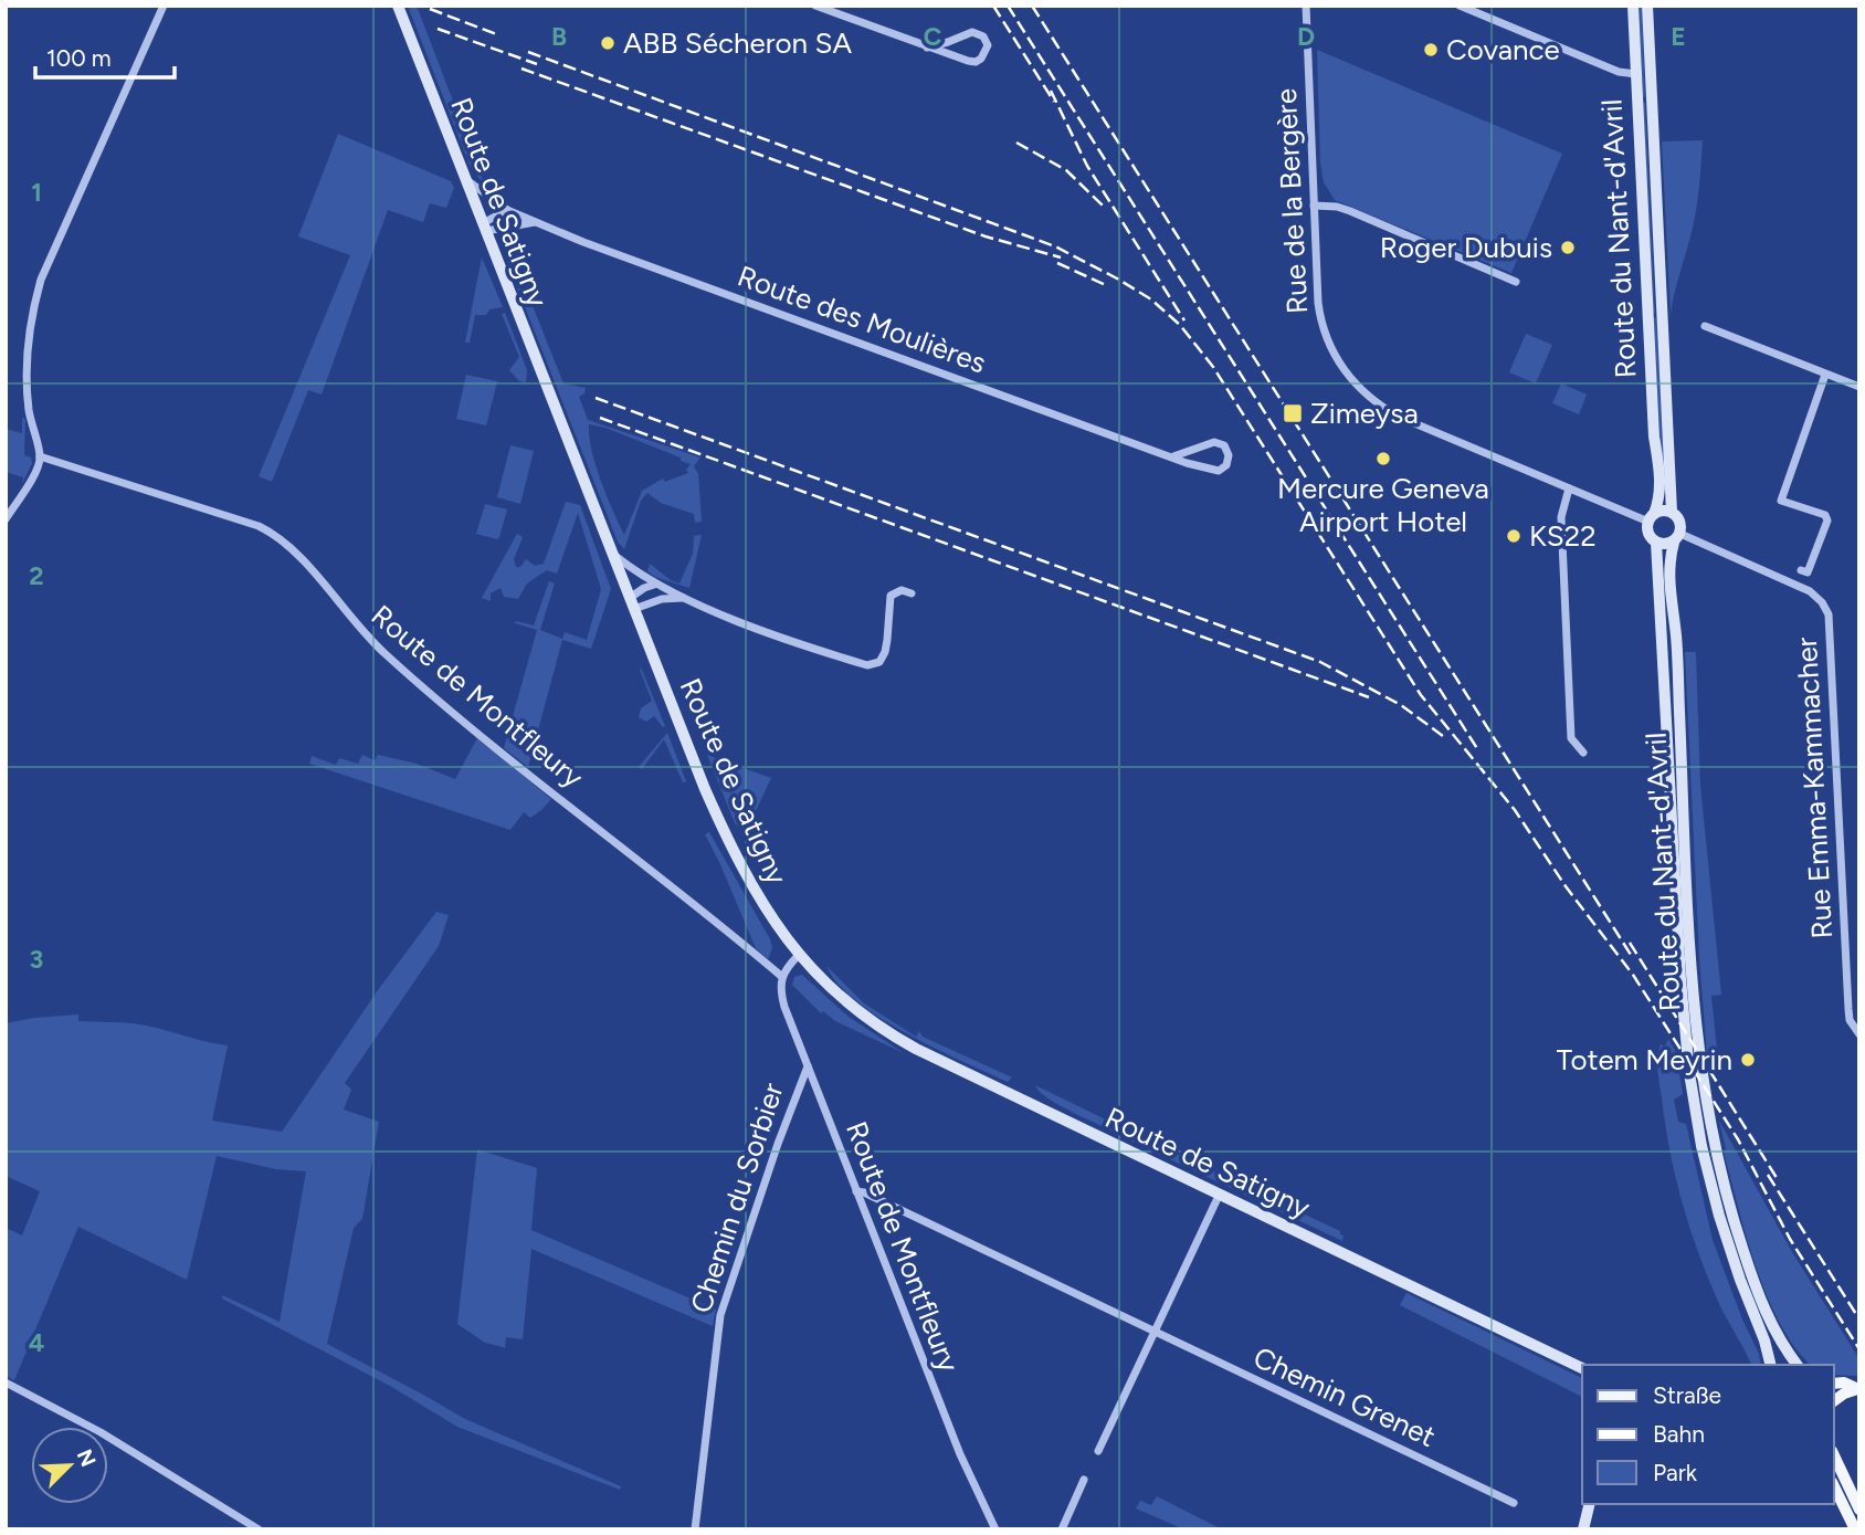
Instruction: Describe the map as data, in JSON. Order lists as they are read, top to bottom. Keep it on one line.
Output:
{"streets":{"main road":["Route de Satigny","Route du Nant-d'Avril"],"street":["Rue de la Bergère","Route des Moulières","Route de Montfleury","Rue Emma-Kammacher","Chemin du Sorbier","Chemin Grenet"]},"crossings":[["Rue de la Bergère","Route du Nant-d'Avril"],["Rue de la Bergère","Rue Emma-Kammacher"],["Route du Nant-d'Avril","Rue Emma-Kammacher"],["Route de Montfleury","Chemin du Sorbier"],["Route de Montfleury","Chemin Grenet"]],"places":{"other":["ABB Sécheron SA","Covance","Roger Dubuis","Mercure Geneva Airport Hotel","KS22","Totem Meyrin"],"transit":["Zimeysa"]},"legend":["Straße","Bahn","Park"],"scale_bar":"100 m","north":"top right","grid":{"columns":["B","C","D","E"],"rows":["1","2","3","4"]}}
